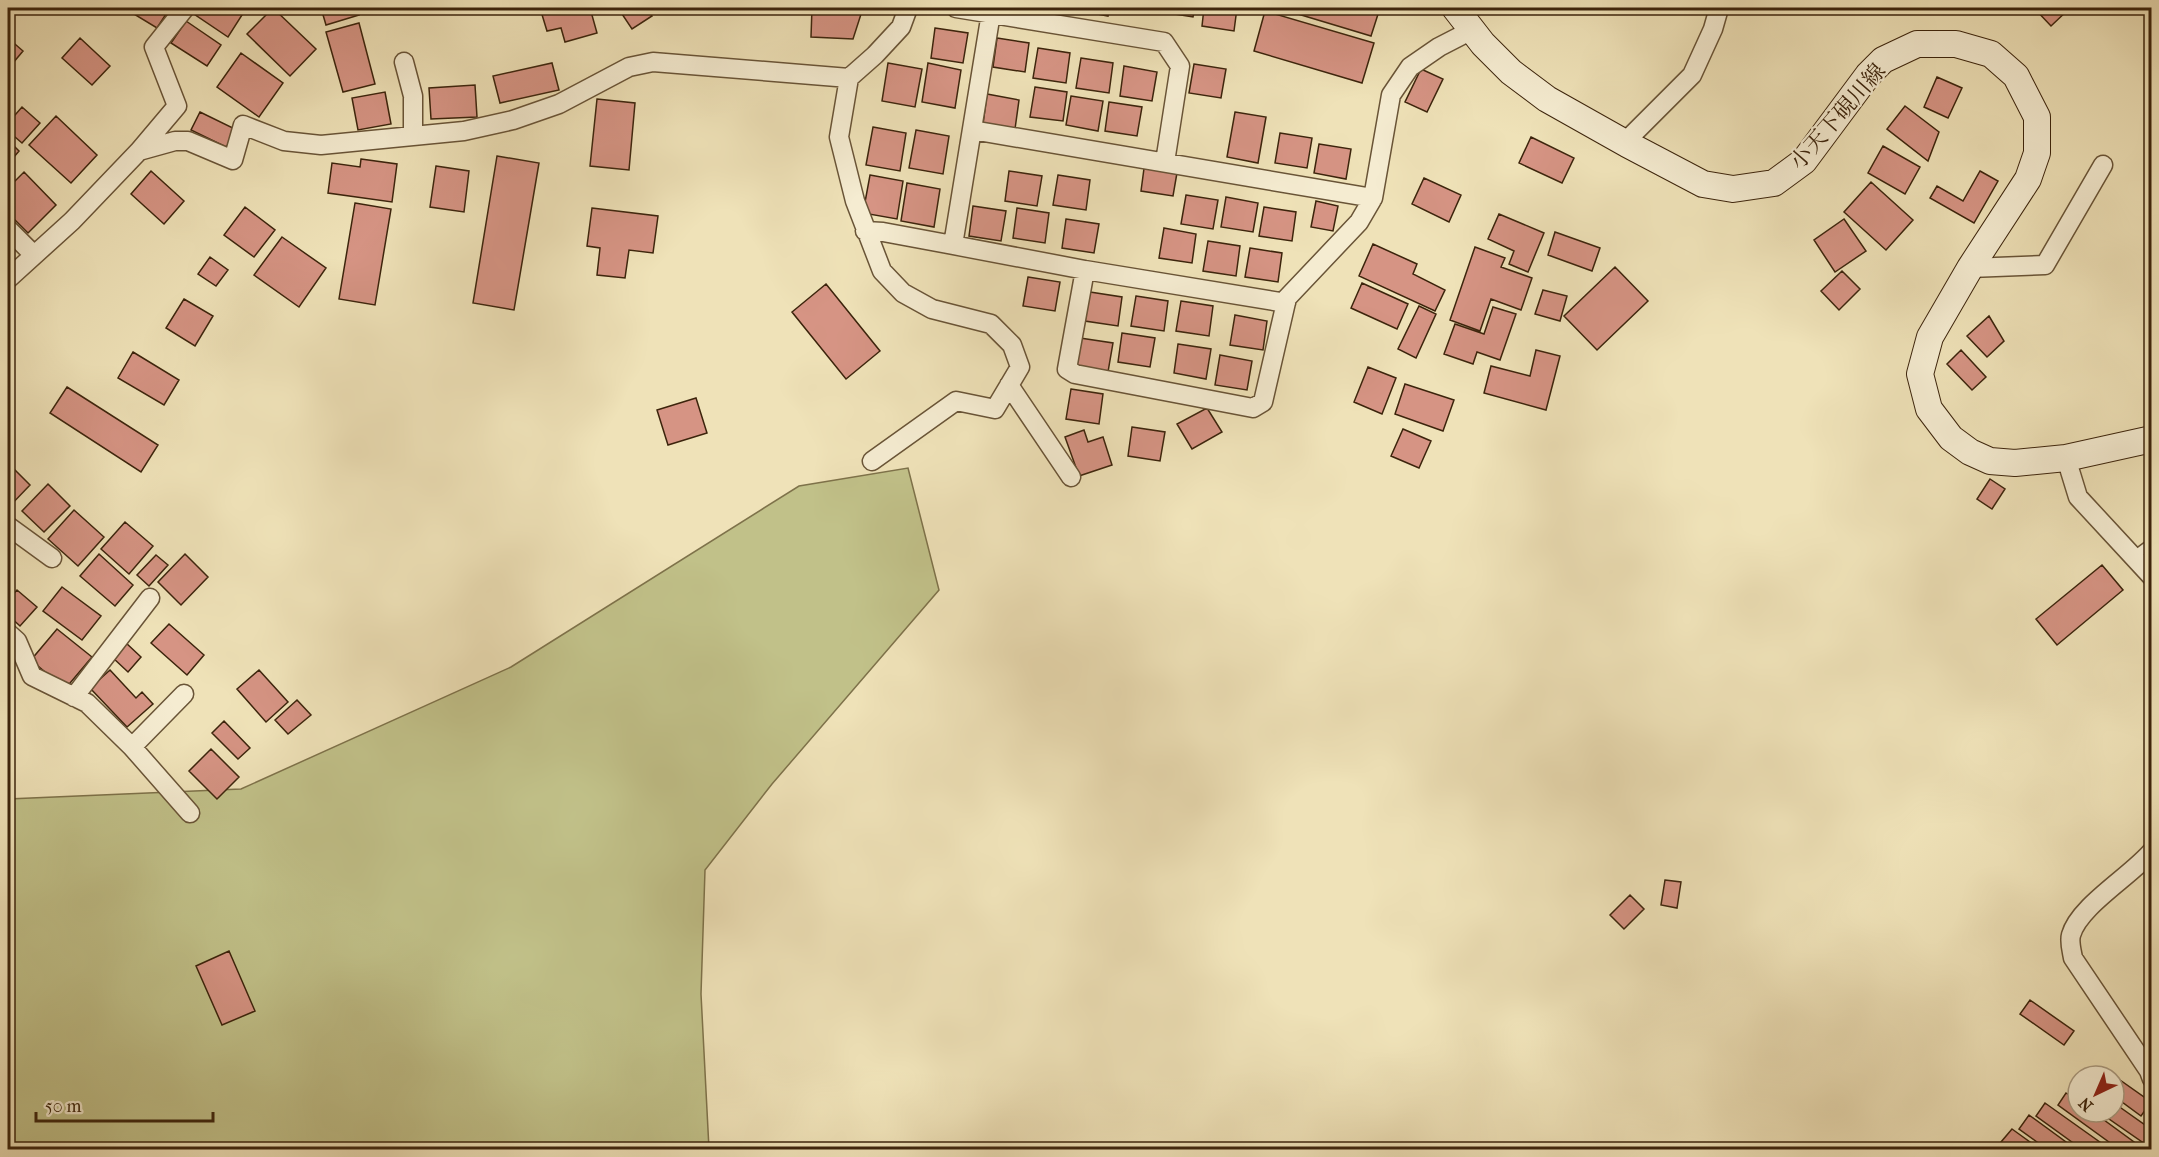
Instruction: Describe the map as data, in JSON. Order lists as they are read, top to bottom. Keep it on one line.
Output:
{"streets":{"main road":["小天下硯川線"]},"scale_bar":"50 m","north":"bottom left"}
